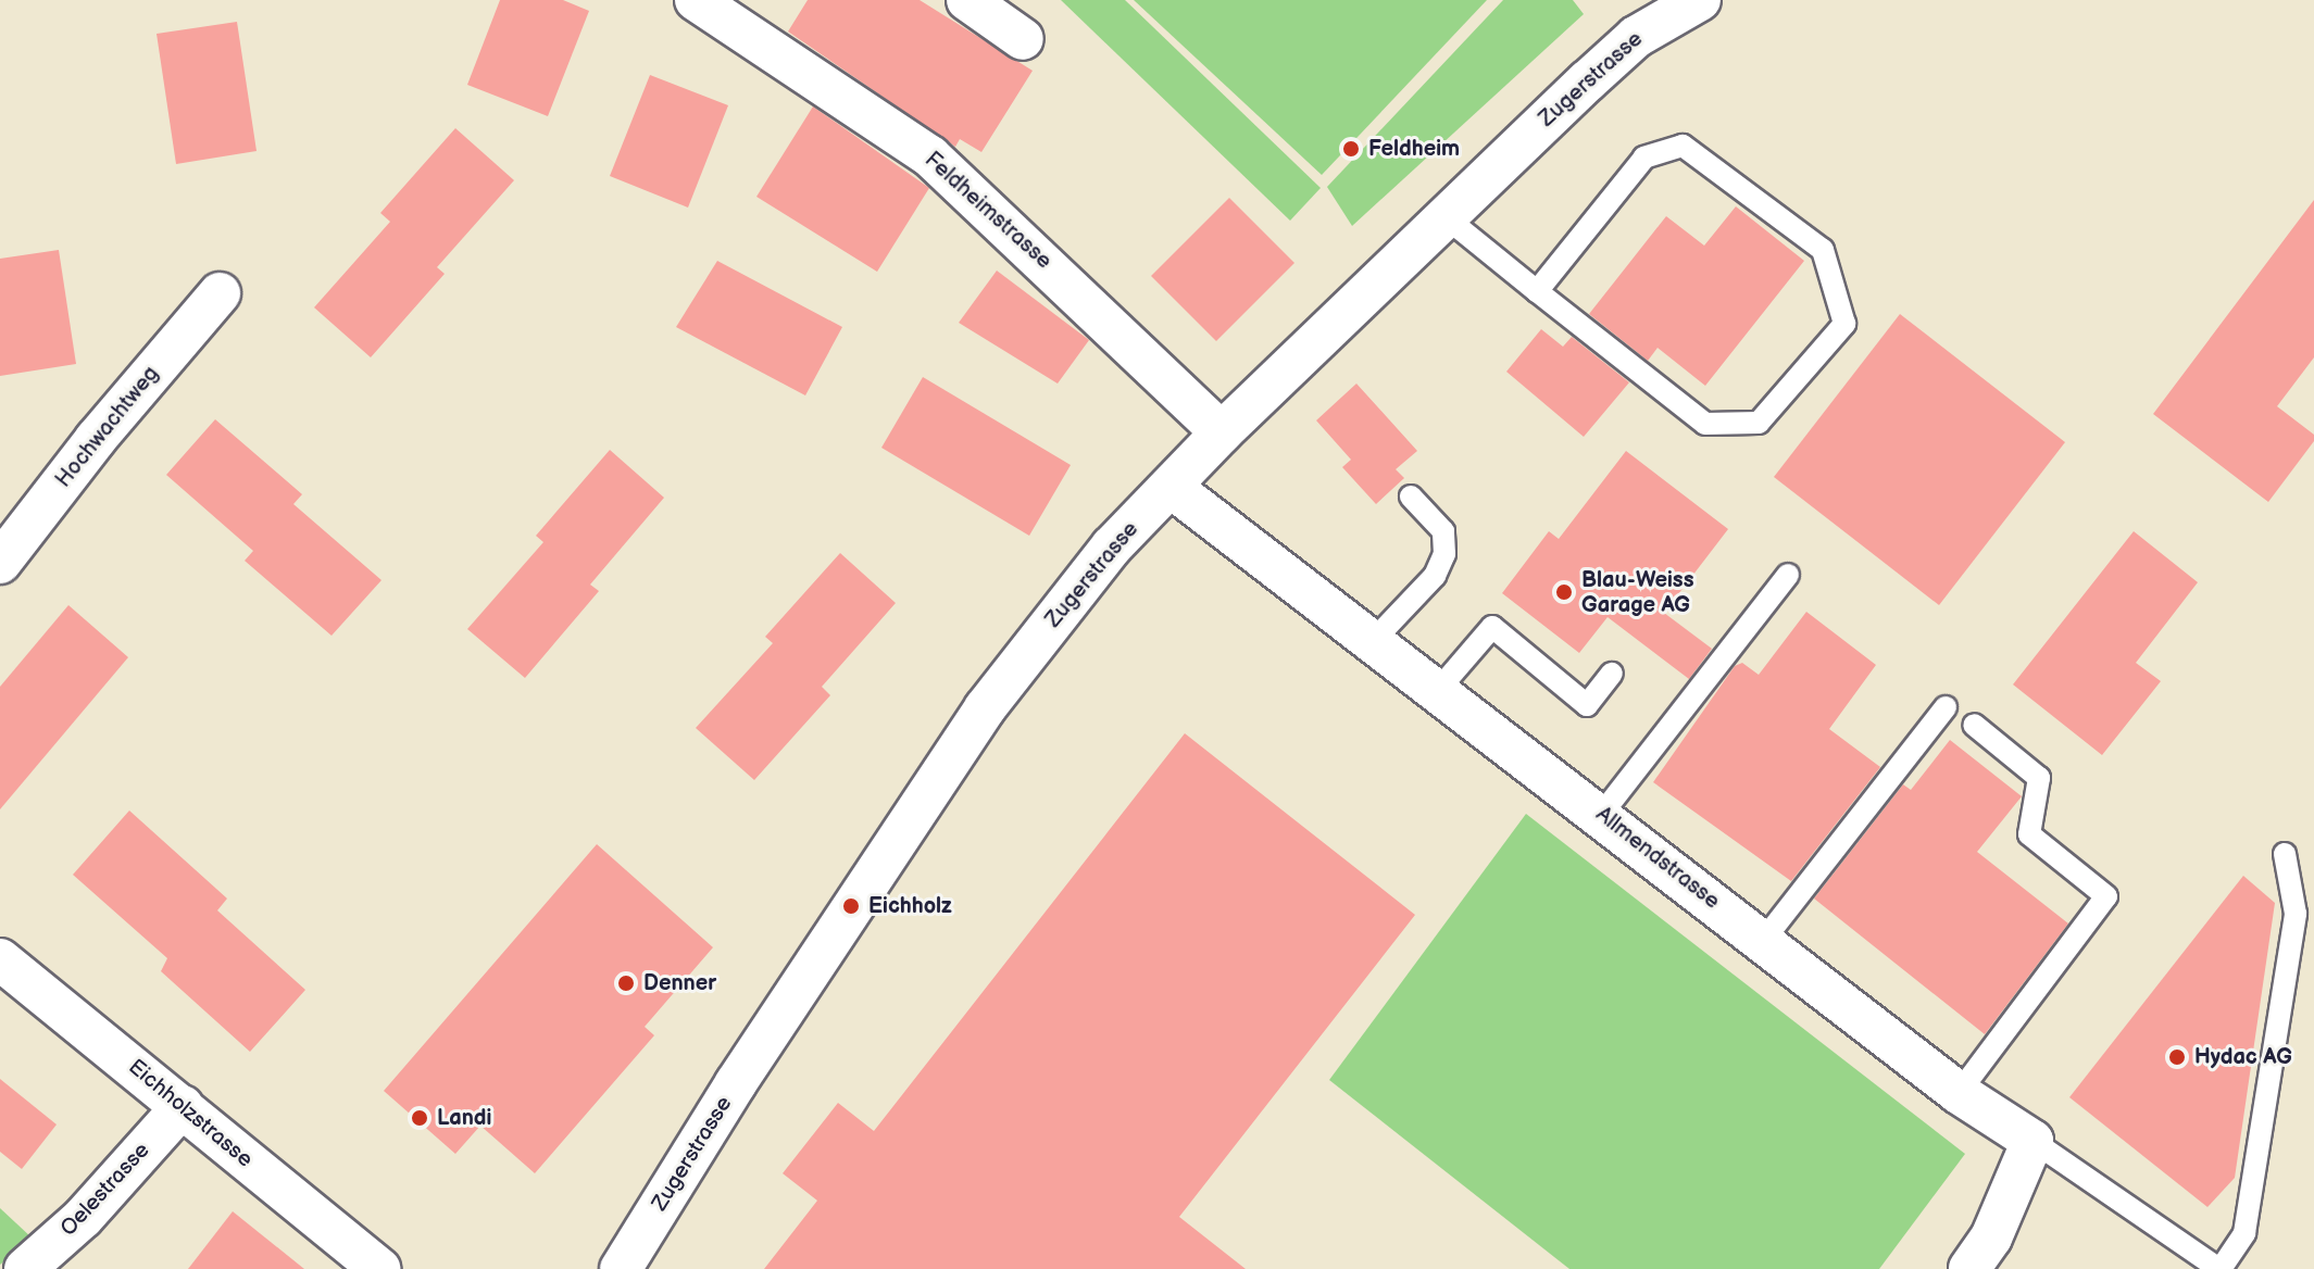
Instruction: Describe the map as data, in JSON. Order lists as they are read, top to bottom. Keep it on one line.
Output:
{"streets":{"street":["Zugerstrasse","Feldheimstrasse","Hochwachtweg","Allmendstrasse","Eichholzstrasse","Oelestrasse"]},"crossings":[["Zugerstrasse","Feldheimstrasse"],["Zugerstrasse","Allmendstrasse"],["Eichholzstrasse","Oelestrasse"]],"places":["Feldheim","Blau-Weiss Garage AG","Eichholz","Denner","Hydac AG","Landi"]}
